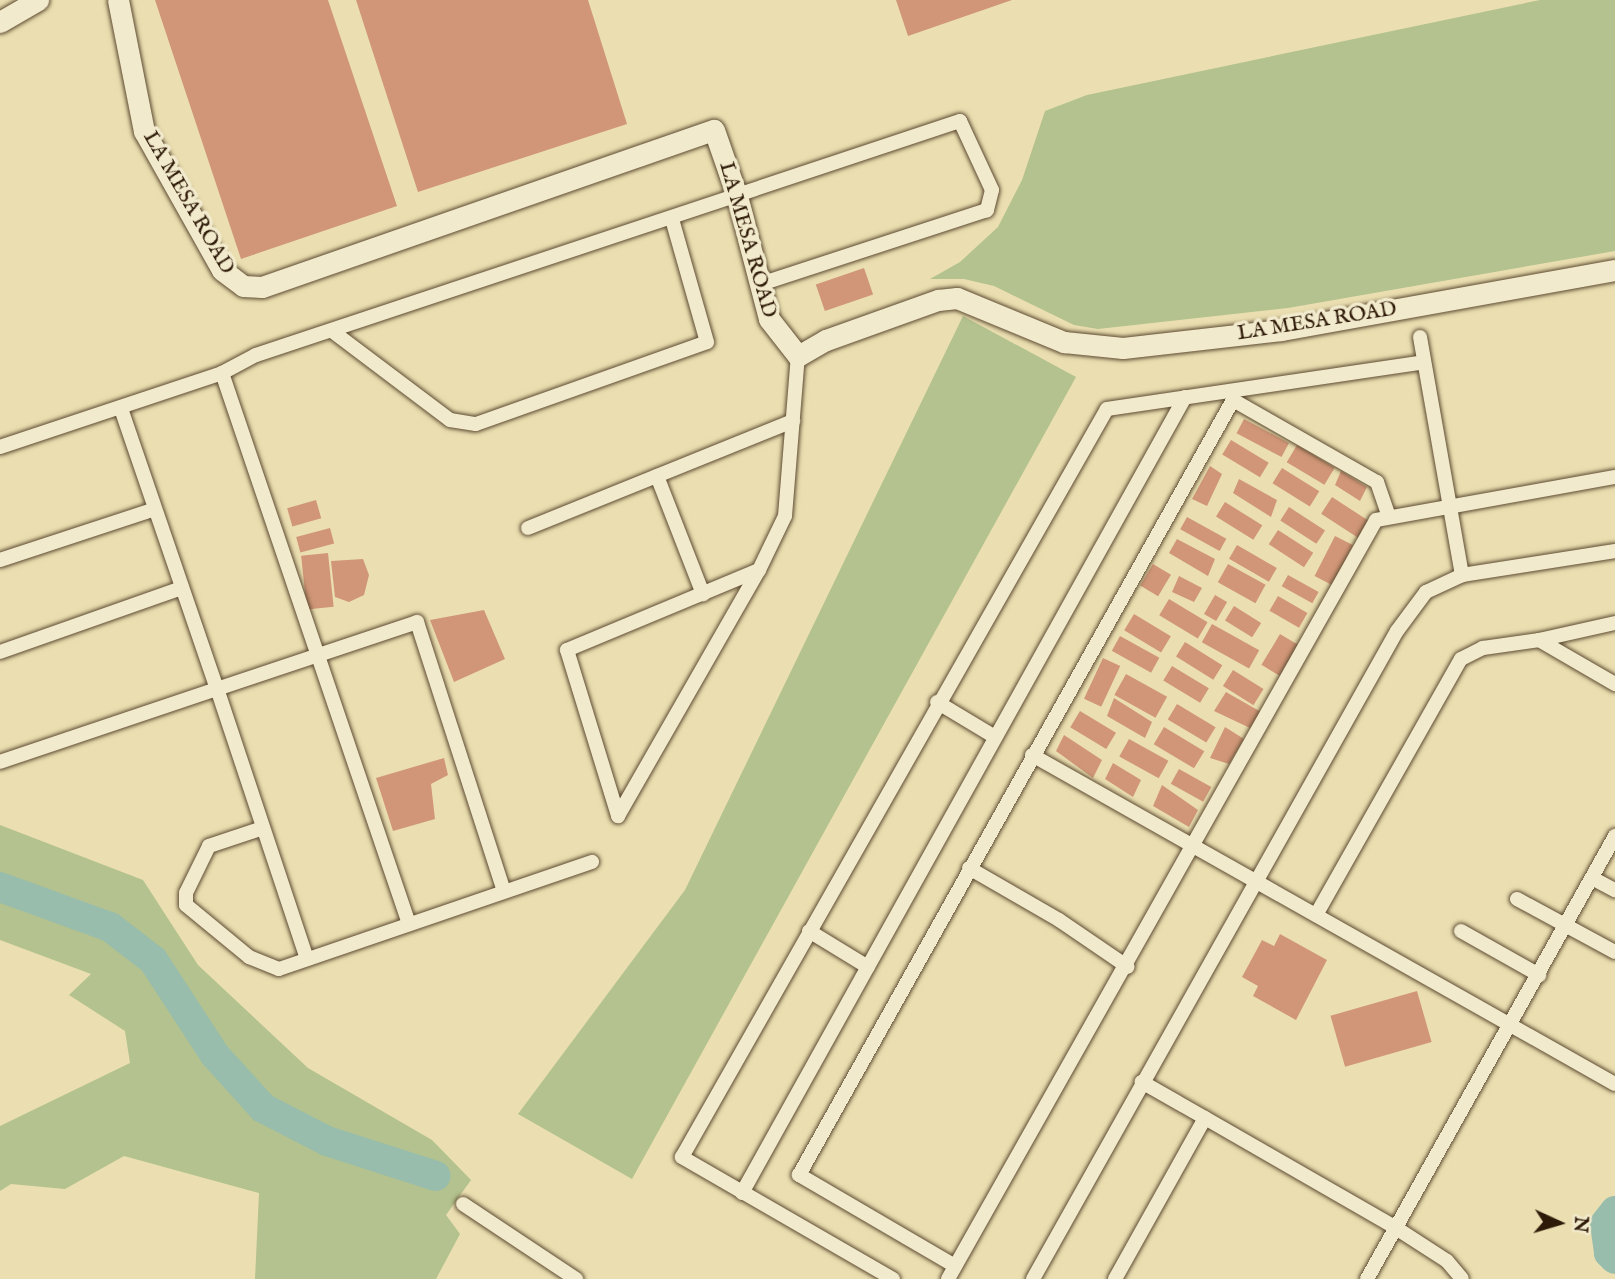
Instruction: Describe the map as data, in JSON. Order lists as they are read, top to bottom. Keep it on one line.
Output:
{"streets":{"street":["LA MESA ROAD"]},"north":"right"}
